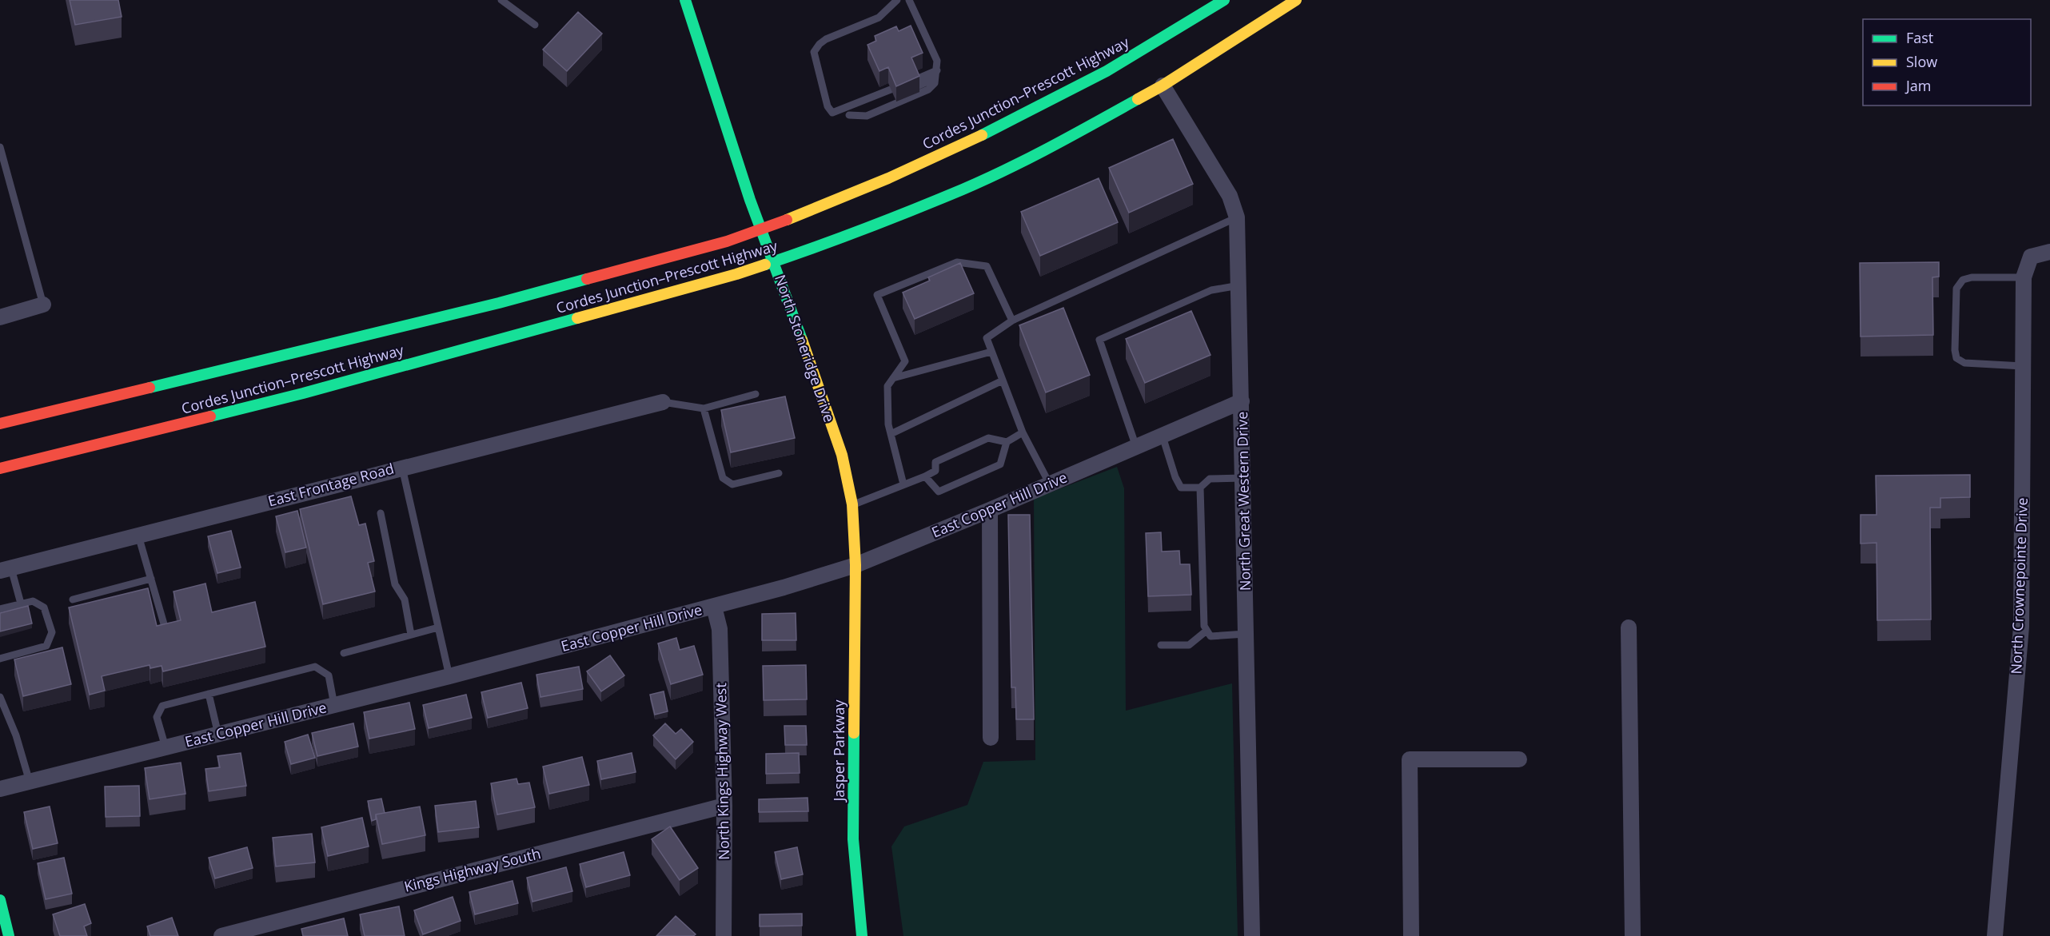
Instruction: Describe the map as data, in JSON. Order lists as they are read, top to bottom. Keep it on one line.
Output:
{"streets":{"main road":["Cordes Junction–Prescott Highway","North Stoneridge Drive","Jasper Parkway"],"street":["East Frontage Road","North Great Western Drive","East Copper Hill Drive","North Crownepointe Drive","North Kings Highway West","Kings Highway South"]},"crossings":[["Cordes Junction–Prescott Highway","North Stoneridge Drive"],["Cordes Junction–Prescott Highway","North Great Western Drive"],["North Stoneridge Drive","East Copper Hill Drive"],["North Stoneridge Drive","Jasper Parkway"],["North Great Western Drive","East Copper Hill Drive"],["East Copper Hill Drive","Jasper Parkway"],["East Copper Hill Drive","North Kings Highway West"],["North Kings Highway West","Kings Highway South"]],"legend":["Fast","Slow","Jam"]}
